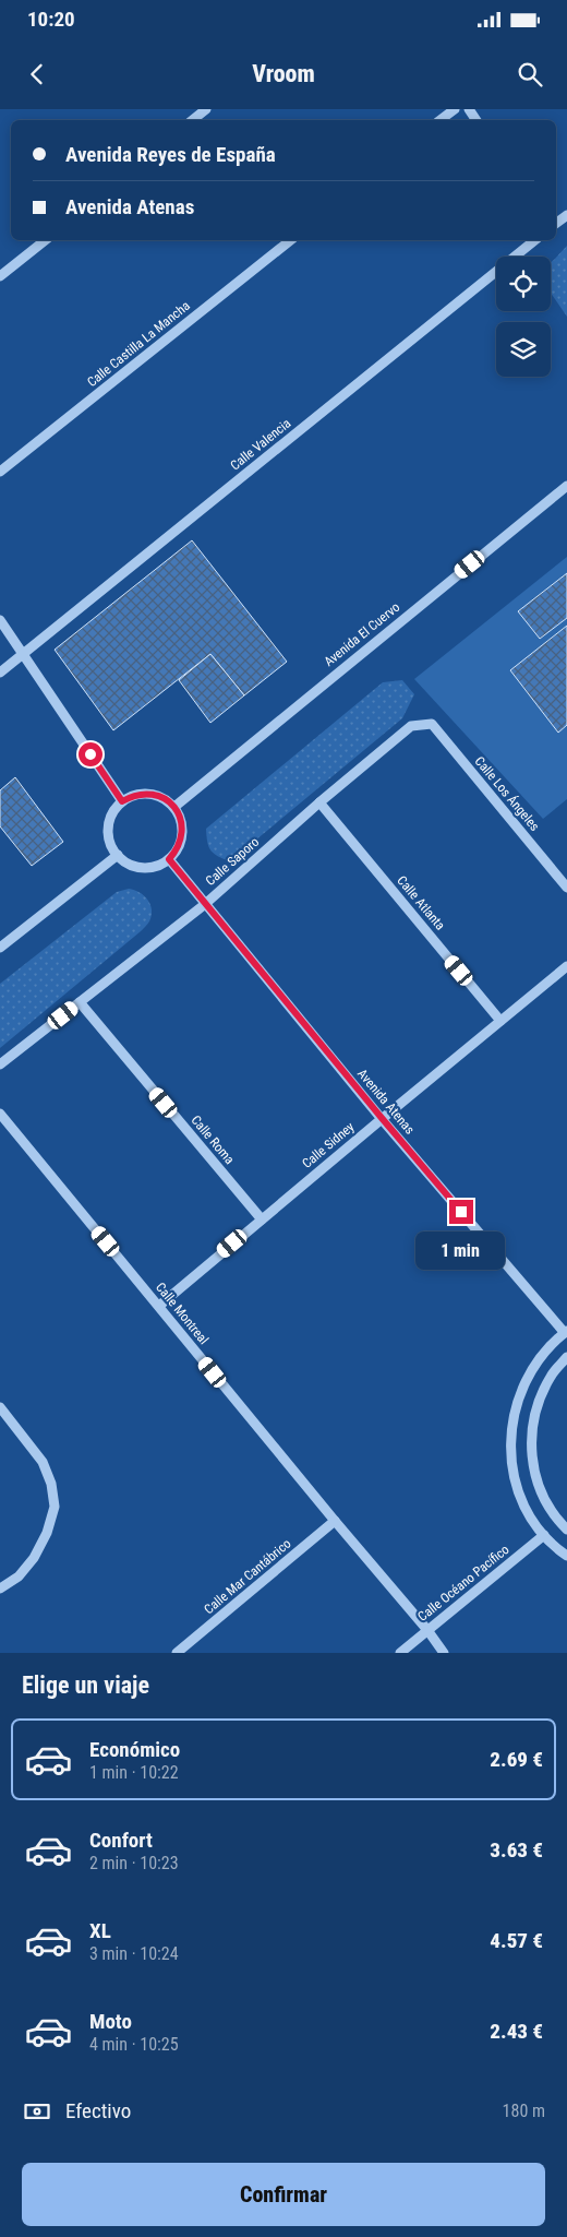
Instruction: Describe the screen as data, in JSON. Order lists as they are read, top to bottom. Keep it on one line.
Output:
{"streets":{"street":["Calle Castilla La Mancha","Calle Valencia","Avenida El Cuervo","Calle Los Ángeles","Calle Saporo","Calle Atlanta","Avenida Atenas","Calle Roma","Calle Sidney","Calle Montreal","Calle Mar Cantábrico","Calle Océano Pacífico"]},"crossings":[["Avenida El Cuervo","Avenida Atenas"],["Calle Los Ángeles","Calle Saporo"],["Calle Saporo","Calle Atlanta"],["Calle Saporo","Avenida Atenas"],["Calle Saporo","Calle Roma"],["Calle Atlanta","Calle Sidney"],["Avenida Atenas","Calle Sidney"],["Calle Roma","Calle Sidney"],["Calle Sidney","Calle Montreal"],["Calle Montreal","Calle Mar Cantábrico"],["Calle Montreal","Calle Océano Pacífico"]],"page":{"status":"10:20","header":"Vroom","banner":["Avenida Reyes de España","Avenida Atenas"],"bubble":"1 min","heading":"Elige un viaje","list":[{"name":"Económico","note":"1 min · 10:22","value":"2.69 €"},{"name":"Confort","note":"2 min · 10:23","value":"3.63 €"},{"name":"XL","note":"3 min · 10:24","value":"4.57 €"},{"name":"Moto","note":"4 min · 10:25","value":"2.43 €"}],"pay":["Efectivo","180 m"],"buttons":"Confirmar"}}
